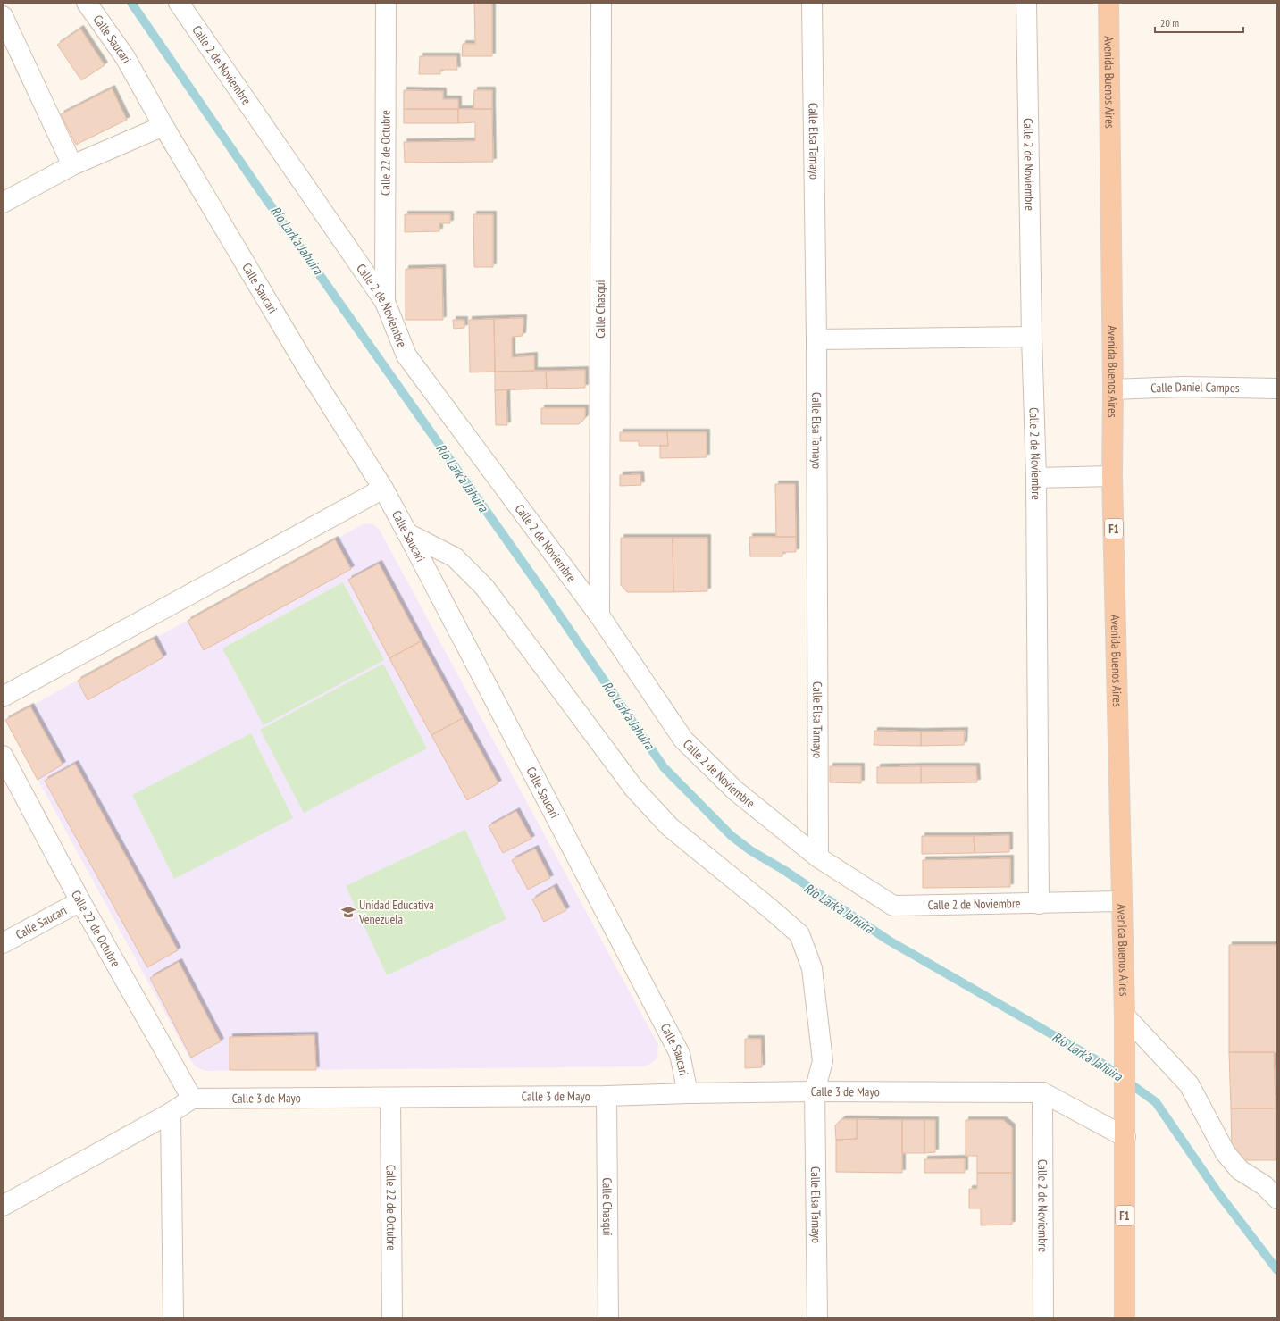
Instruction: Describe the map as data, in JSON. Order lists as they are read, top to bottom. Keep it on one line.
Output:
{"streets":{"highway":["Avenida Buenos Aires","F1"],"street":["Calle Saucari","Calle 2 de Noviembre","Calle Elsa Tamayo","Calle 22 de Octubre","Calle Chasqui","Calle Daniel Campos","Calle 3 de Mayo"]},"crossings":[["Calle Saucari","Calle Elsa Tamayo"],["Calle Saucari","Calle 22 de Octubre"],["Calle Saucari","Calle 3 de Mayo"],["Calle 2 de Noviembre","Avenida Buenos Aires"],["Calle 2 de Noviembre","Calle Elsa Tamayo"],["Calle 2 de Noviembre","Calle 22 de Octubre"],["Calle 2 de Noviembre","Calle Chasqui"],["Calle 2 de Noviembre","Calle 3 de Mayo"],["Avenida Buenos Aires","Calle Daniel Campos"],["Avenida Buenos Aires","Calle 3 de Mayo"],["Calle Elsa Tamayo","Calle 3 de Mayo"],["Calle 22 de Octubre","Calle 3 de Mayo"],["Calle Chasqui","Calle 3 de Mayo"]],"water":["Río Lark’a Jahuira"],"places":{"school or university":["Unidad Educativa Venezuela"]},"scale_bar":"20 m"}
